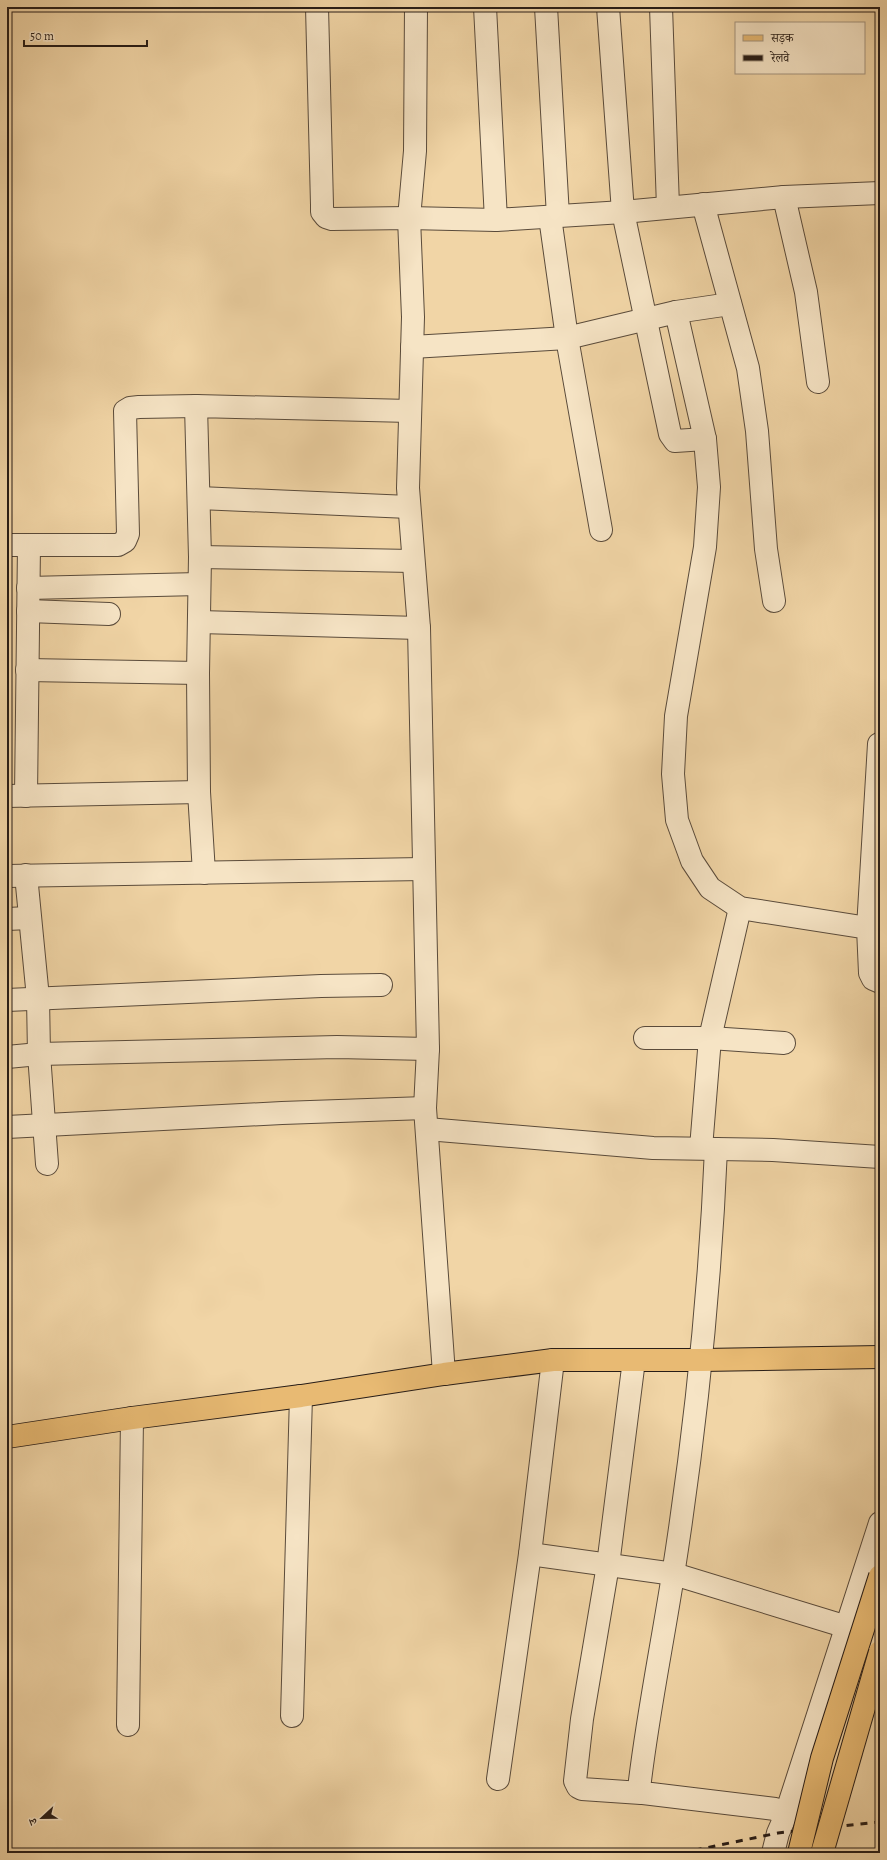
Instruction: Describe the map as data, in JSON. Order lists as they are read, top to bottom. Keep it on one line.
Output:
{"legend":["सड़क","रेलवे"],"scale_bar":"50 m","north":"left"}
